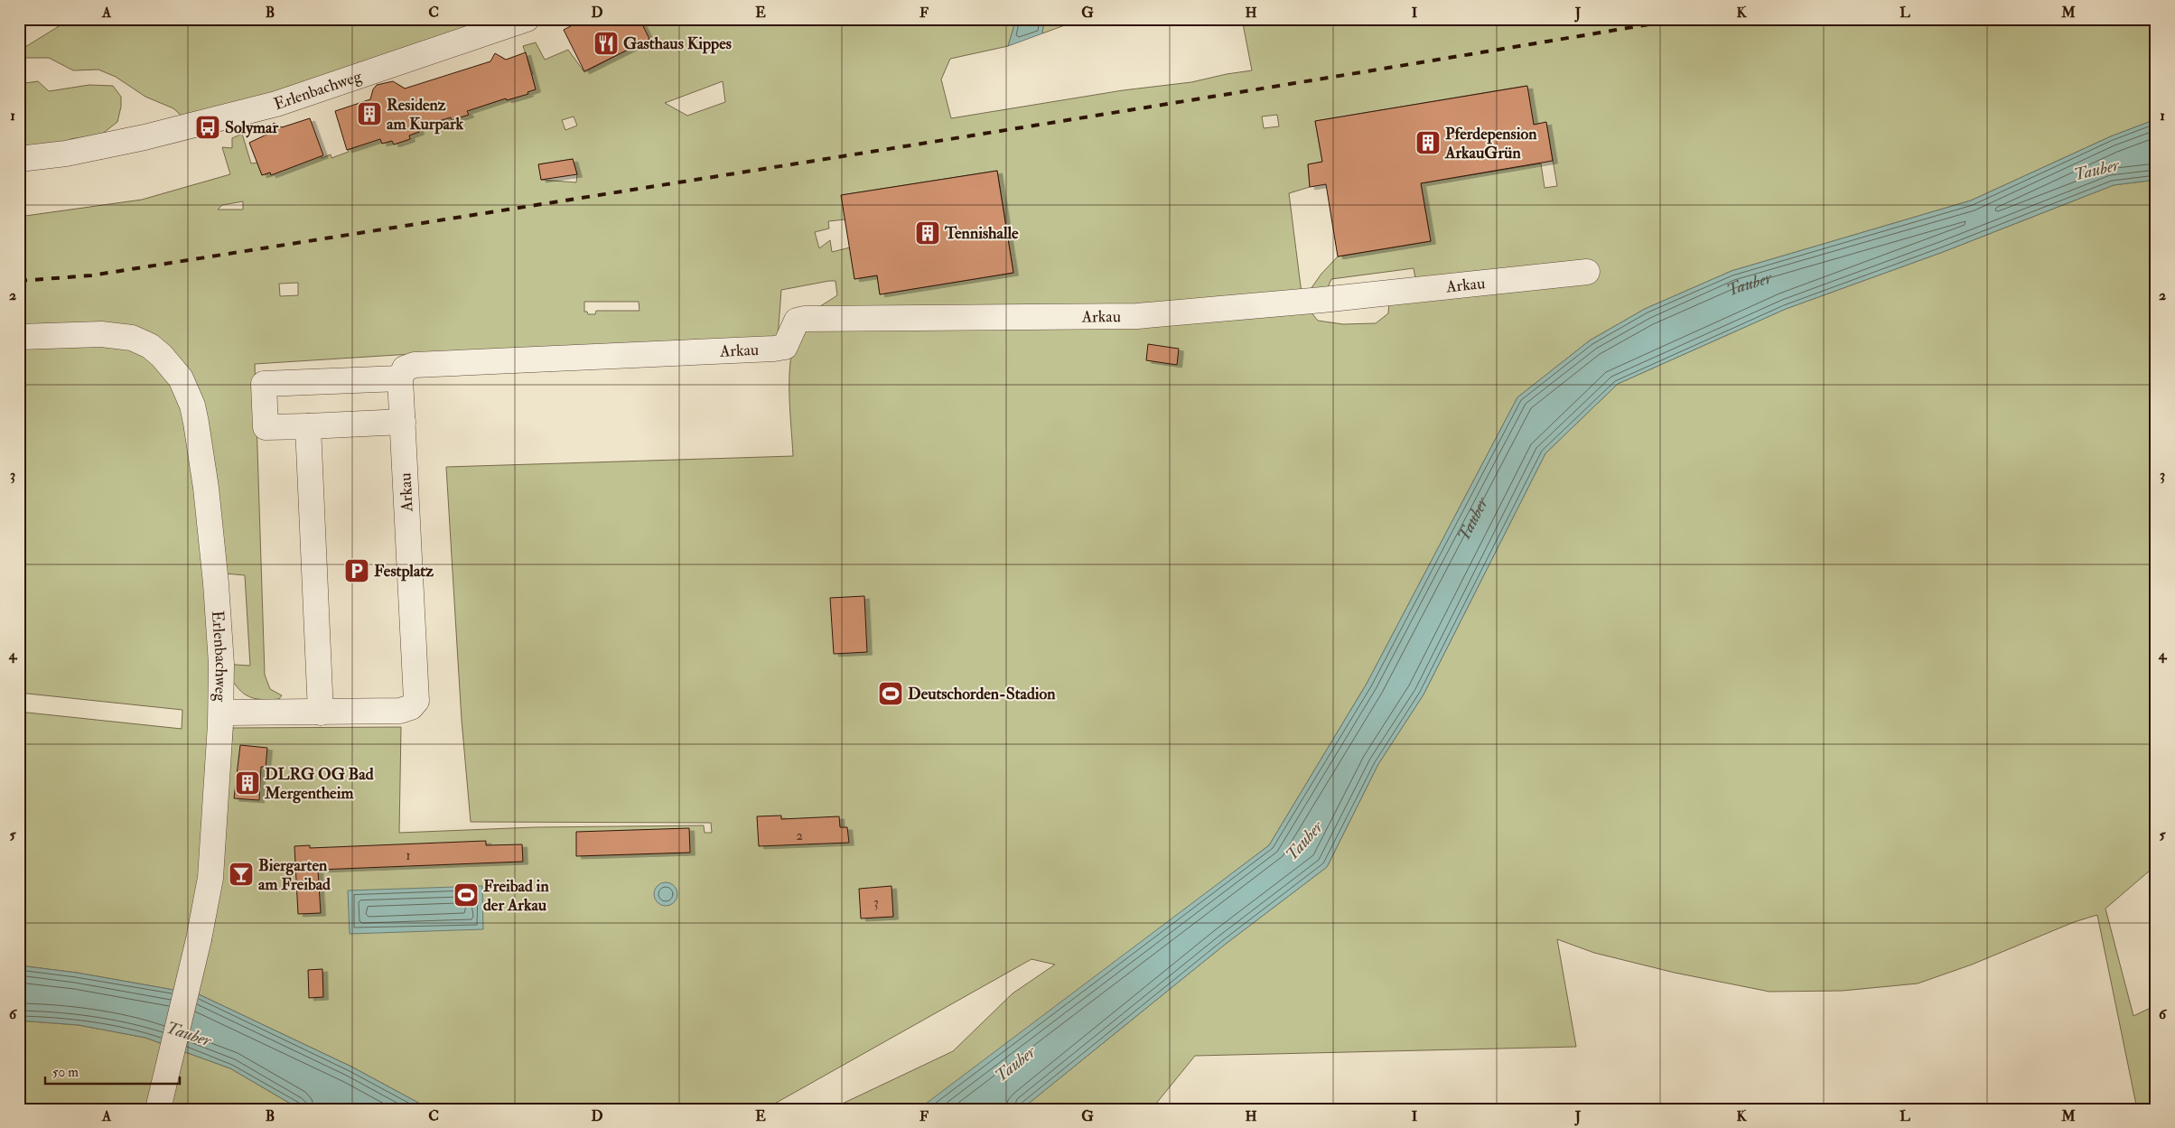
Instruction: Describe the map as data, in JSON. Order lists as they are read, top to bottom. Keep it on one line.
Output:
{"streets":{"street":["Erlenbachweg","Arkau"]},"crossings":[["Erlenbachweg","Arkau"]],"water":["Tauber"],"places":{"restaurant":["Gasthaus Kippes"],"building":["Residenz am Kurpark","Pferdepension ArkauGrün","Tennishalle","DLRG OG Bad Mergentheim"],"bus stop":["Solymar"],"parking":["Festplatz"],"sports":["Deutschorden-Stadion","Freibad in der Arkau"],"bar":["Biergarten am Freibad"]},"house_numbers":["2","1","3"],"scale_bar":"50 m","grid":{"columns":["A","B","C","D","E","F","G","H","I","J","K","L","M"],"rows":["1","2","3","4","5","6"]}}
